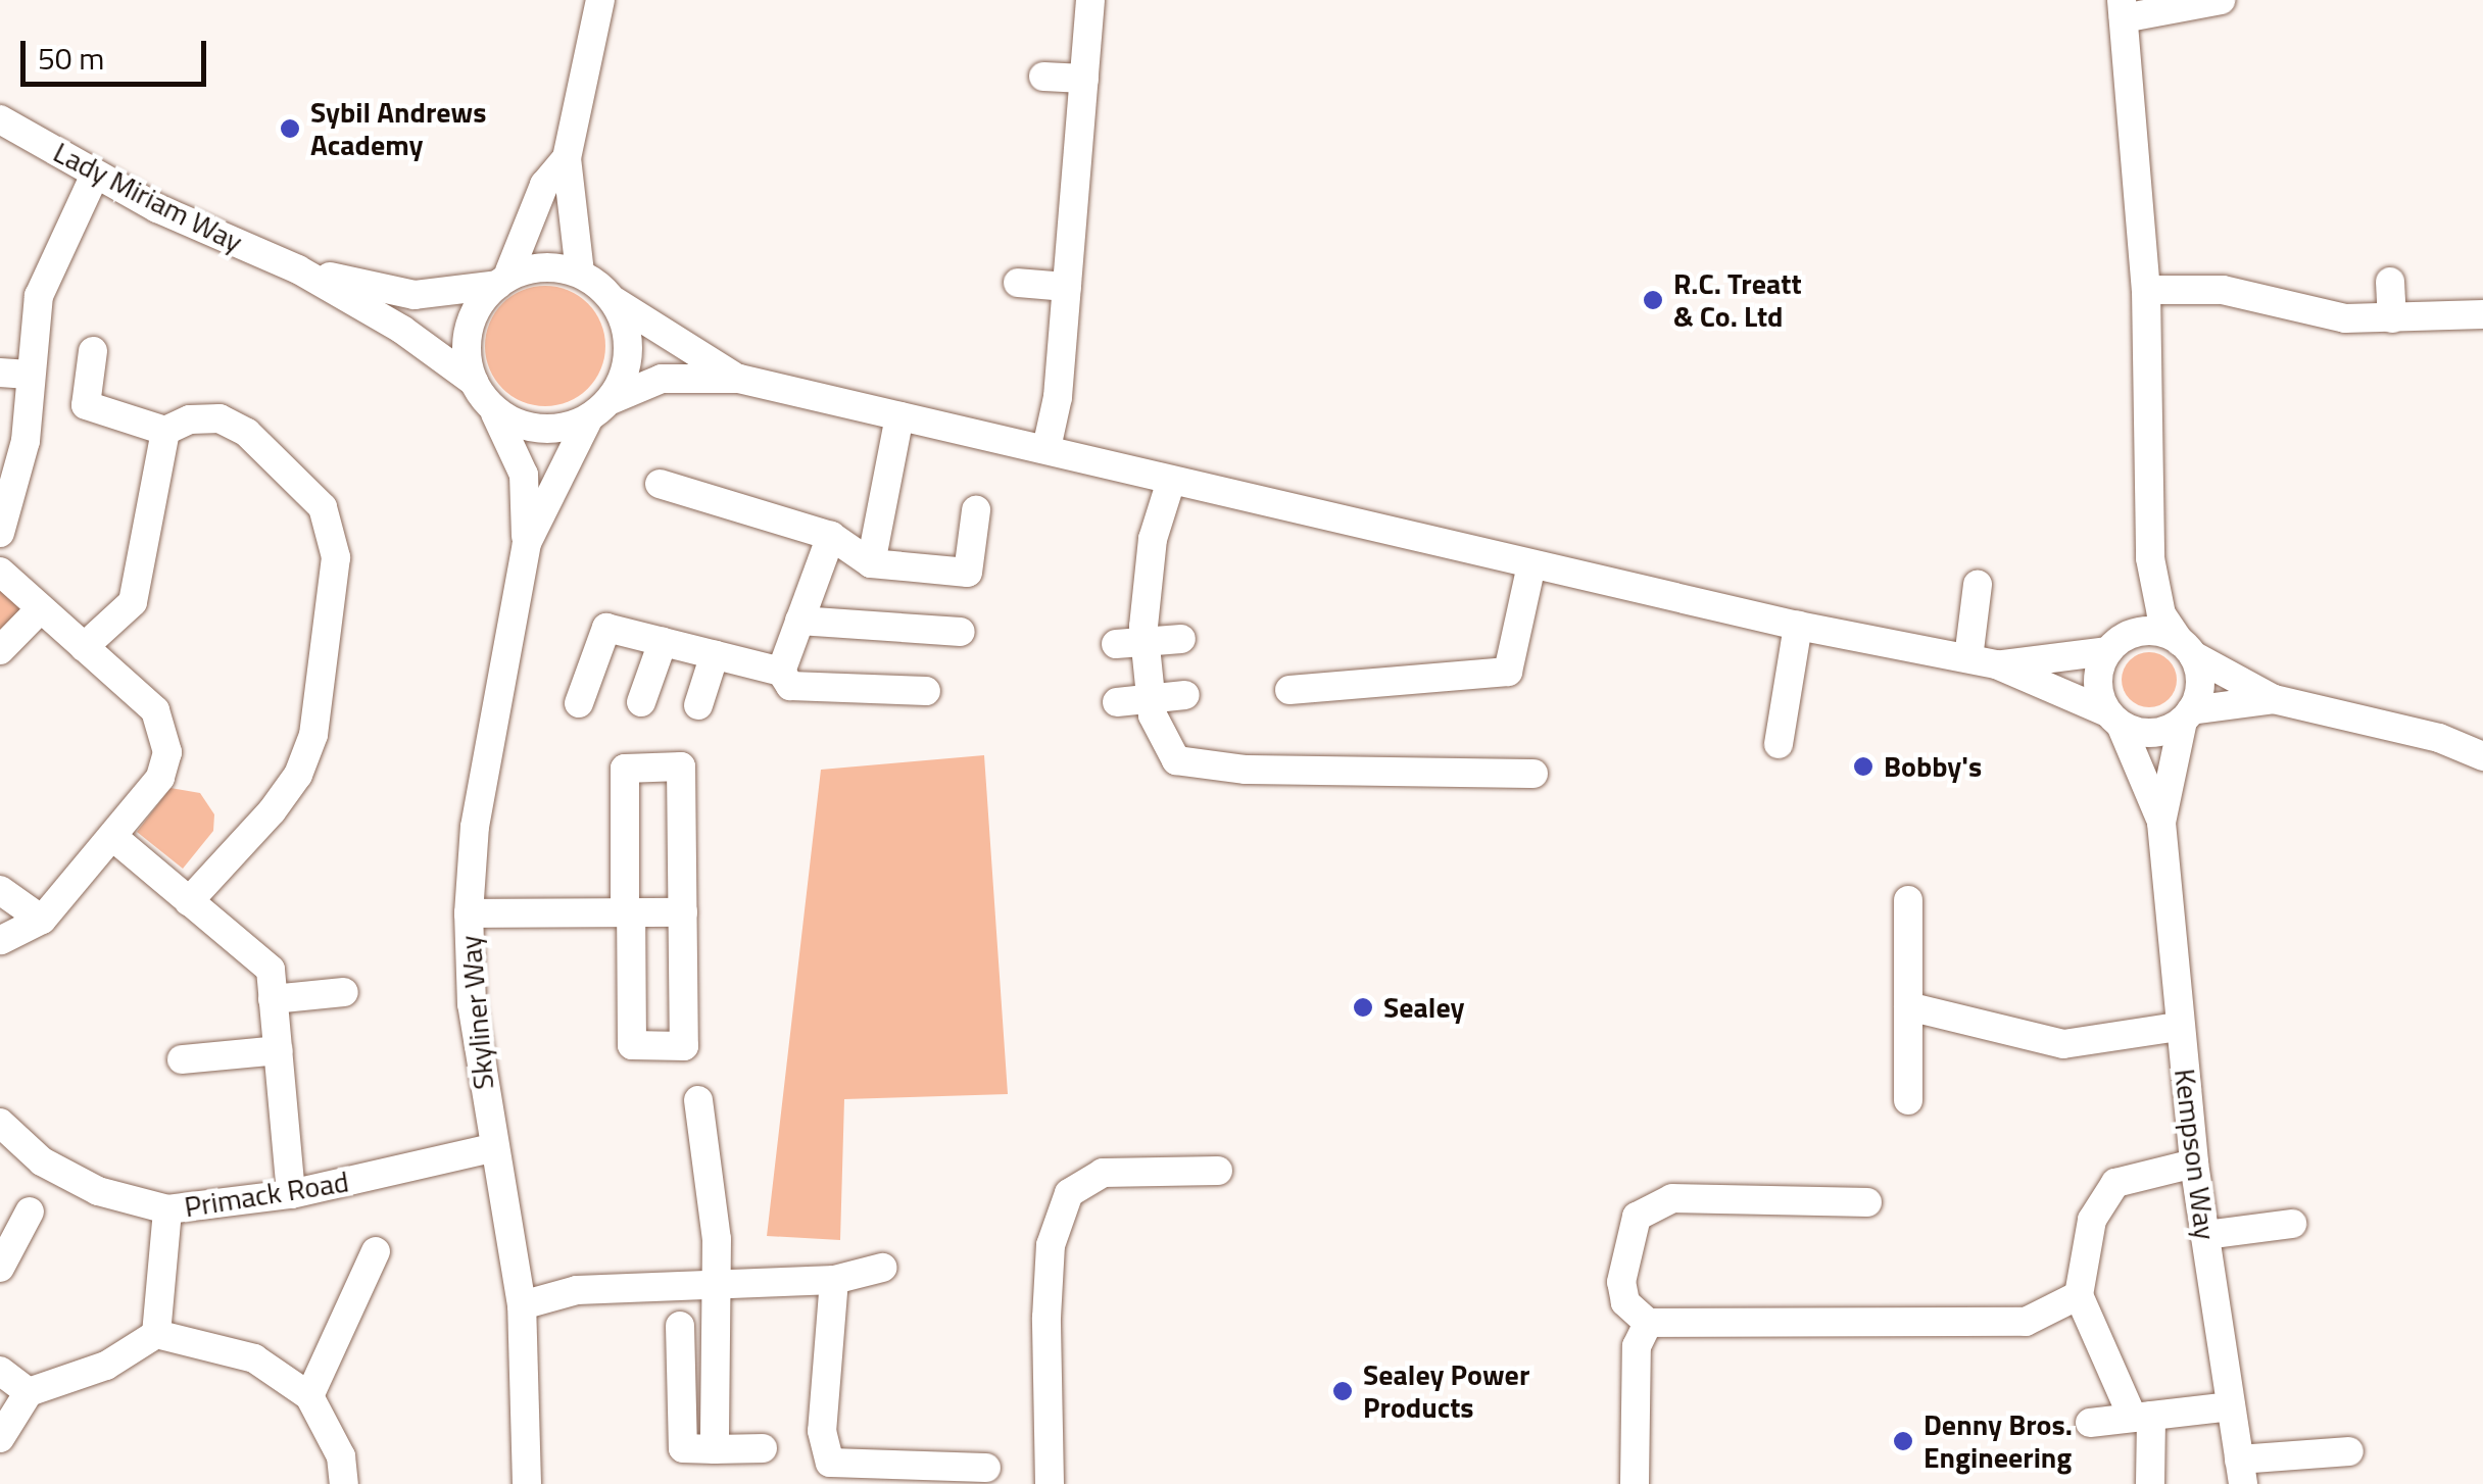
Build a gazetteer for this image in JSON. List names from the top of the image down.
{
  "streets": {
    "street": [
      "Lady Miriam Way",
      "Skyliner Way",
      "Kempson Way",
      "Primack Road"
    ]
  },
  "crossings": [
    ["Lady Miriam Way", "Skyliner Way"],
    ["Skyliner Way", "Primack Road"]
  ],
  "places": [
    "Sybil Andrews Academy",
    "R.C. Treatt & Co. Ltd",
    "Bobby's",
    "Sealey",
    "Sealey Power Products",
    "Denny Bros. Engineering"
  ],
  "scale_bar": "50 m"
}
